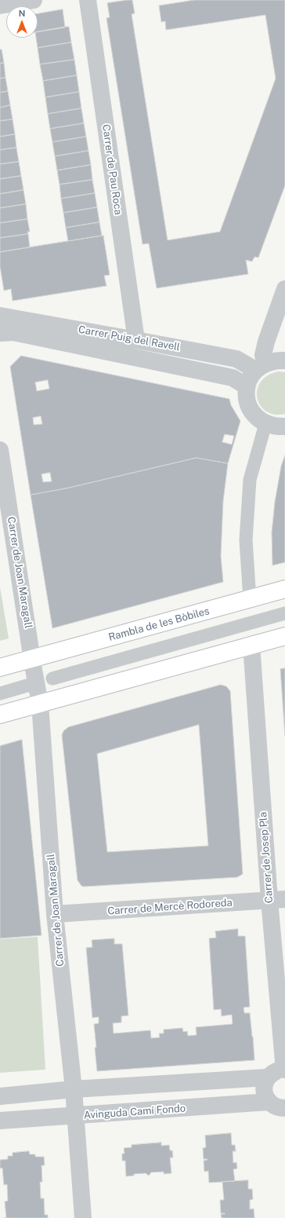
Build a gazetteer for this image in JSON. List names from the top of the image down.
{
  "streets": {
    "main road": ["Rambla de les Bòbiles"],
    "street": [
      "Carrer de Pau Roca",
      "Carrer Puig del Ravell",
      "Carrer de Joan Maragall",
      "Carrer de Josep Pla",
      "Carrer de Mercè Rodoreda",
      "Avinguda Camí Fondo"
    ]
  },
  "crossings": [
    ["Carrer de Pau Roca", "Carrer Puig del Ravell"],
    ["Carrer de Joan Maragall", "Rambla de les Bòbiles"],
    ["Carrer de Joan Maragall", "Carrer de Mercè Rodoreda"],
    ["Carrer de Joan Maragall", "Avinguda Camí Fondo"],
    ["Carrer de Josep Pla", "Carrer de Mercè Rodoreda"]
  ],
  "north": "top"
}
